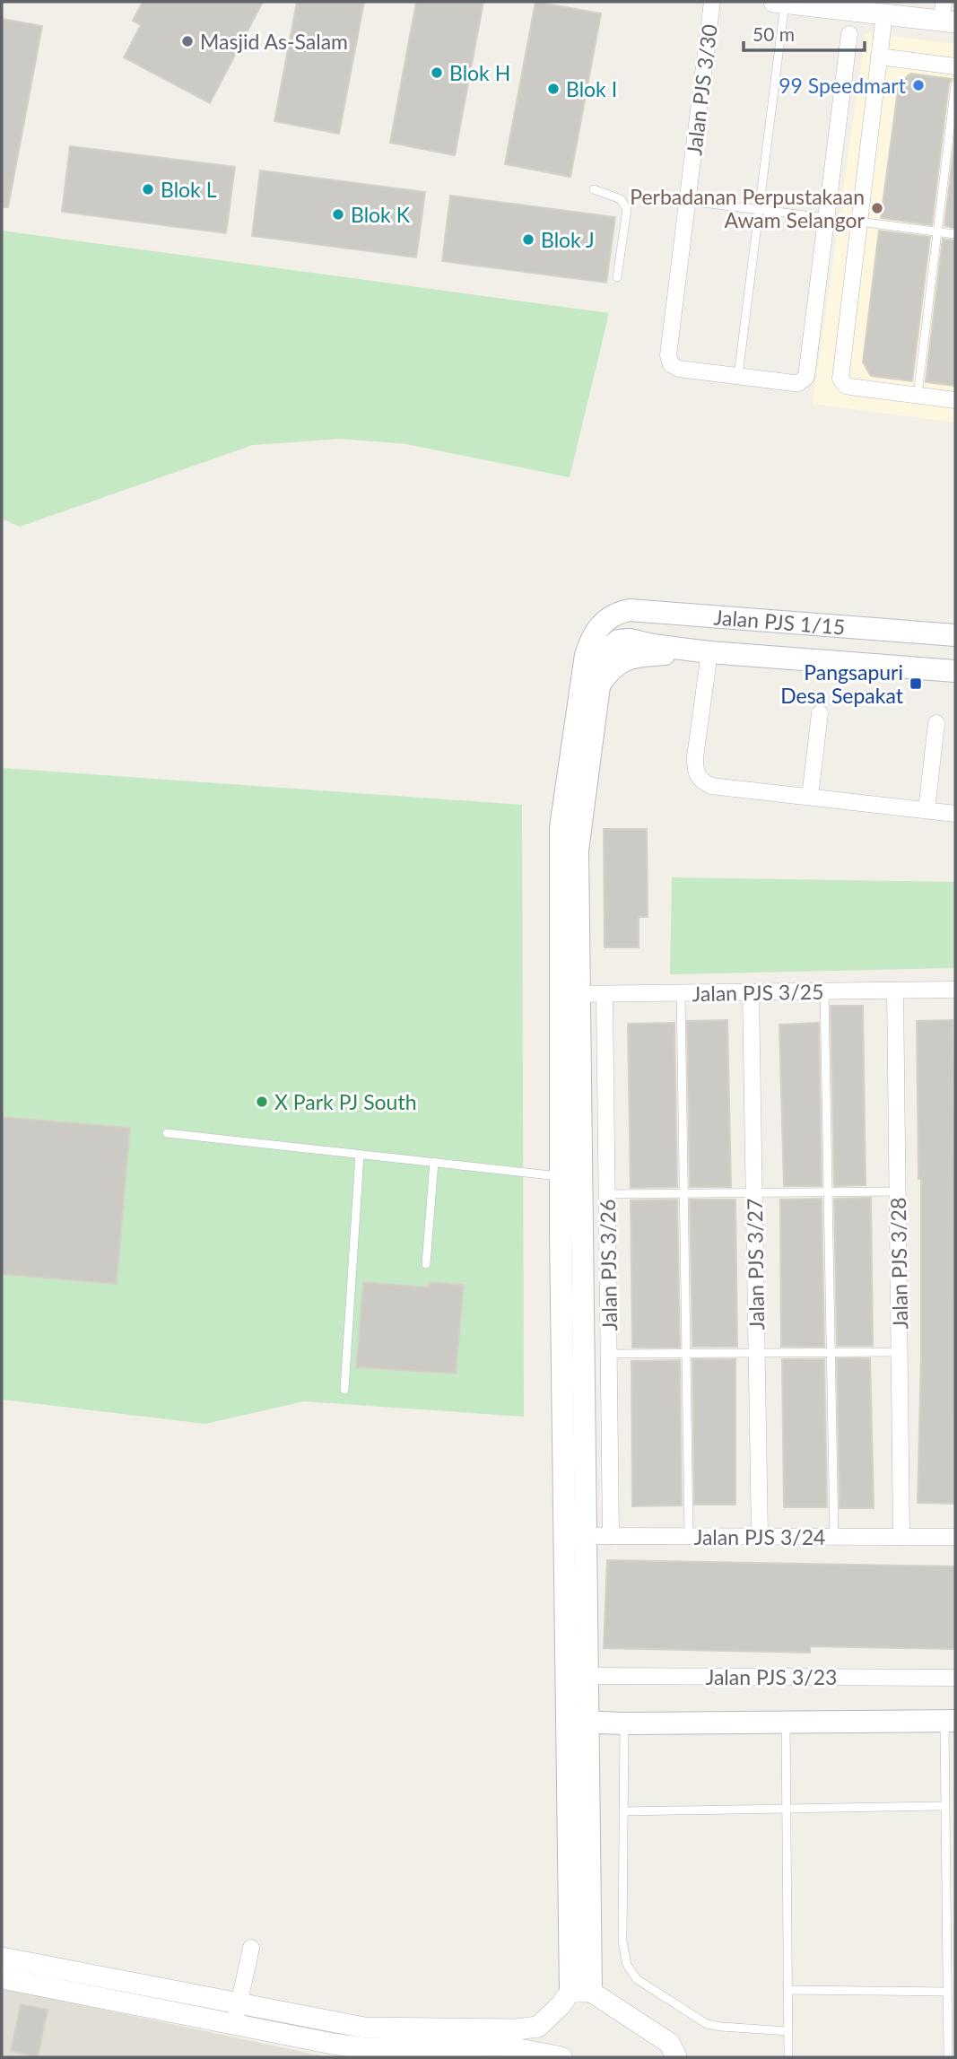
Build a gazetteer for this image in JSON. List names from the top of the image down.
{
  "streets": {
    "main road": ["Jalan PJS 1/15"],
    "street": [
      "Jalan PJS 3/30",
      "Jalan PJS 3/25",
      "Jalan PJS 3/28",
      "Jalan PJS 3/27",
      "Jalan PJS 3/26",
      "Jalan PJS 3/24",
      "Jalan PJS 3/23"
    ]
  },
  "crossings": [
    ["Jalan PJS 3/25", "Jalan PJS 3/28"],
    ["Jalan PJS 3/25", "Jalan PJS 3/27"],
    ["Jalan PJS 3/25", "Jalan PJS 3/26"],
    ["Jalan PJS 3/28", "Jalan PJS 3/24"],
    ["Jalan PJS 3/27", "Jalan PJS 3/24"],
    ["Jalan PJS 3/26", "Jalan PJS 3/24"]
  ],
  "places": {
    "other": [
      "Masjid As-Salam",
      "Blok H",
      "99 Speedmart",
      "Blok I",
      "Blok L",
      "Perbadanan Perpustakaan Awam Selangor",
      "Blok K",
      "Blok J",
      "X Park PJ South"
    ],
    "transit": ["Pangsapuri Desa Sepakat"]
  },
  "scale_bar": "50 m"
}
